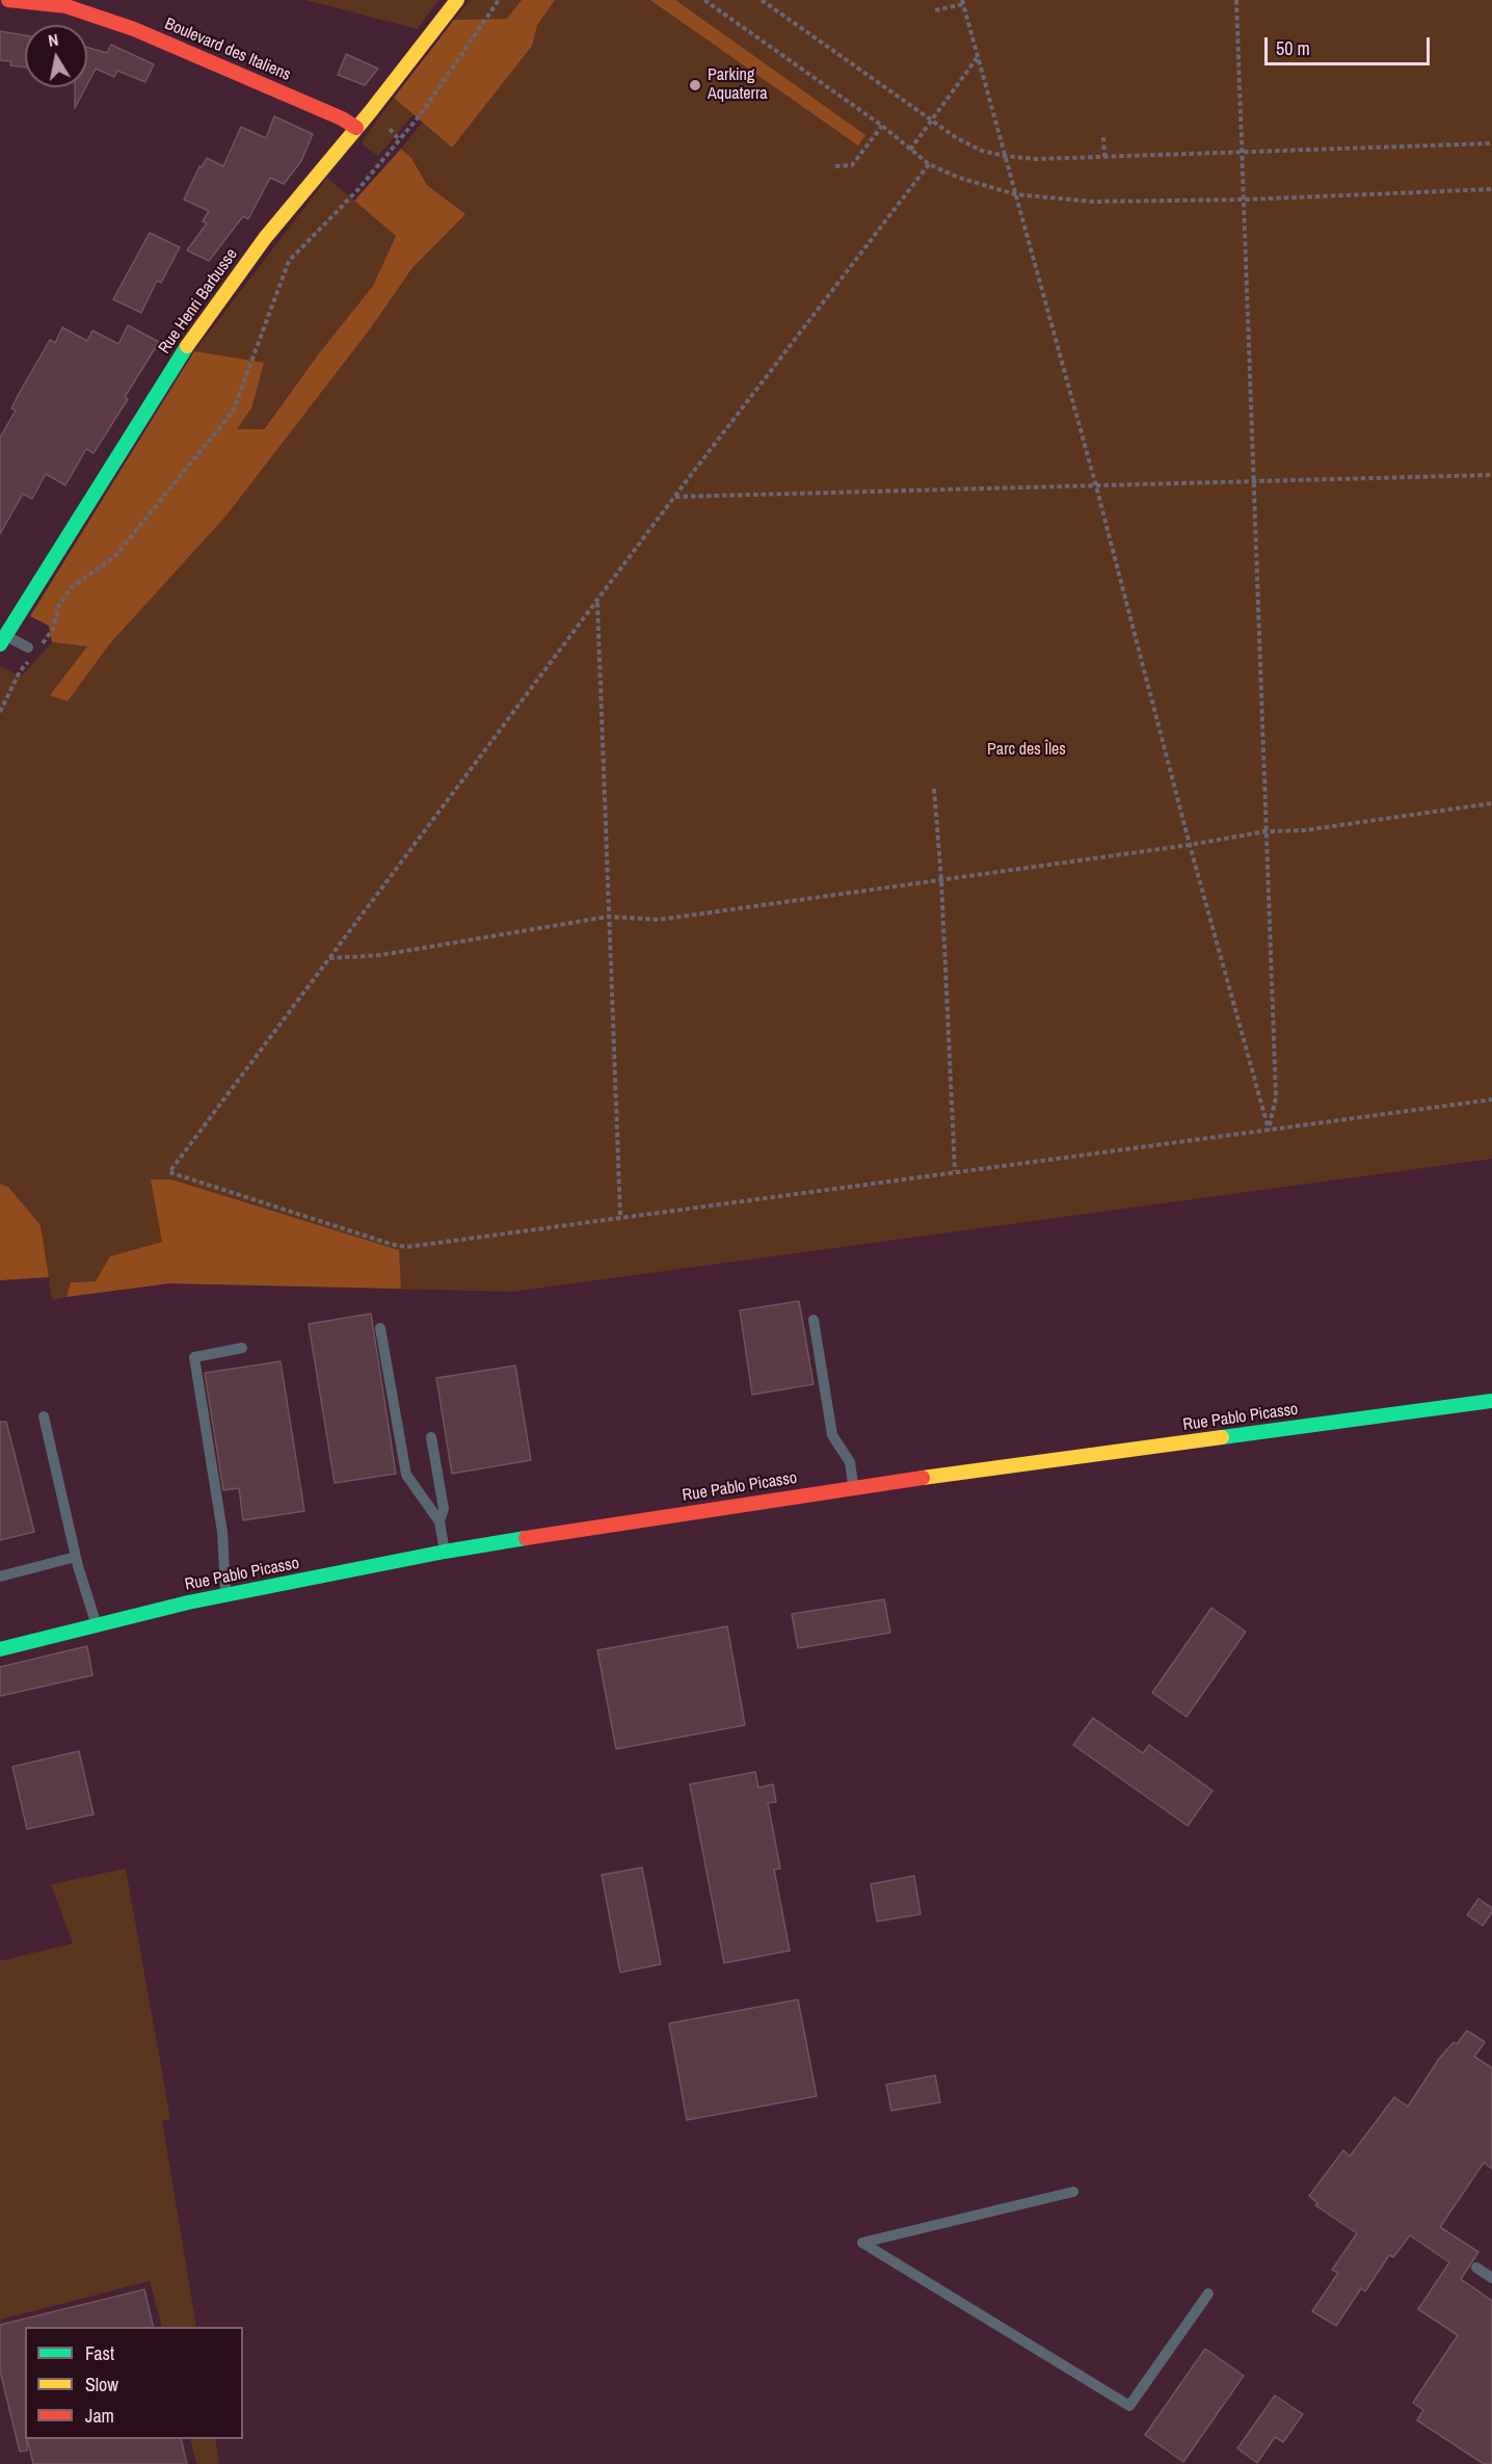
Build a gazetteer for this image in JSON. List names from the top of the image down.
{
  "streets": {
    "street": ["Boulevard des Italiens", "Rue Henri Barbusse", "Rue Pablo Picasso"]
  },
  "crossings": [
    ["Boulevard des Italiens", "Rue Henri Barbusse"]
  ],
  "parks": ["Parc des Îles"],
  "places": ["Parking Aquaterra"],
  "legend": ["Fast", "Slow", "Jam"],
  "scale_bar": "50 m",
  "north": "top"
}
